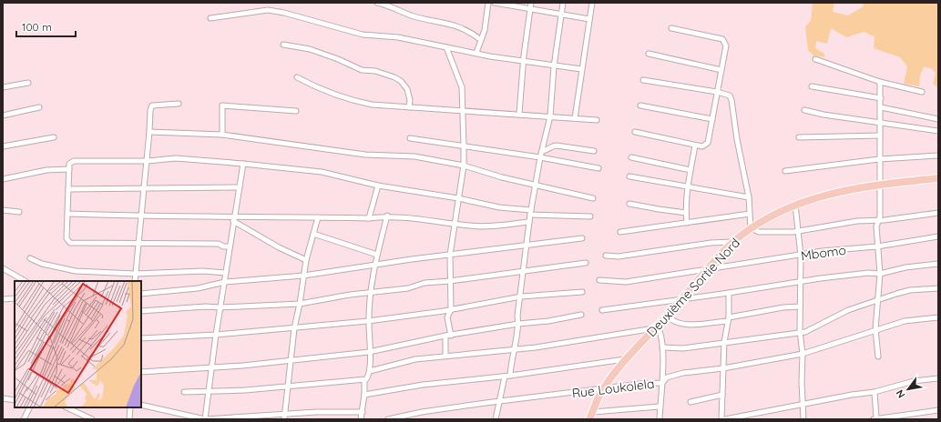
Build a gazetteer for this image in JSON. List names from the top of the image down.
{
  "streets": {
    "main road": ["Deuxième Sortie Nord"],
    "street": ["Mbomo", "Rue Loukolela"]
  },
  "crossings": [
    ["Mbomo", "Deuxième Sortie Nord"],
    ["Deuxième Sortie Nord", "Rue Loukolela"]
  ],
  "scale_bar": "100 m",
  "north": "bottom left"
}
